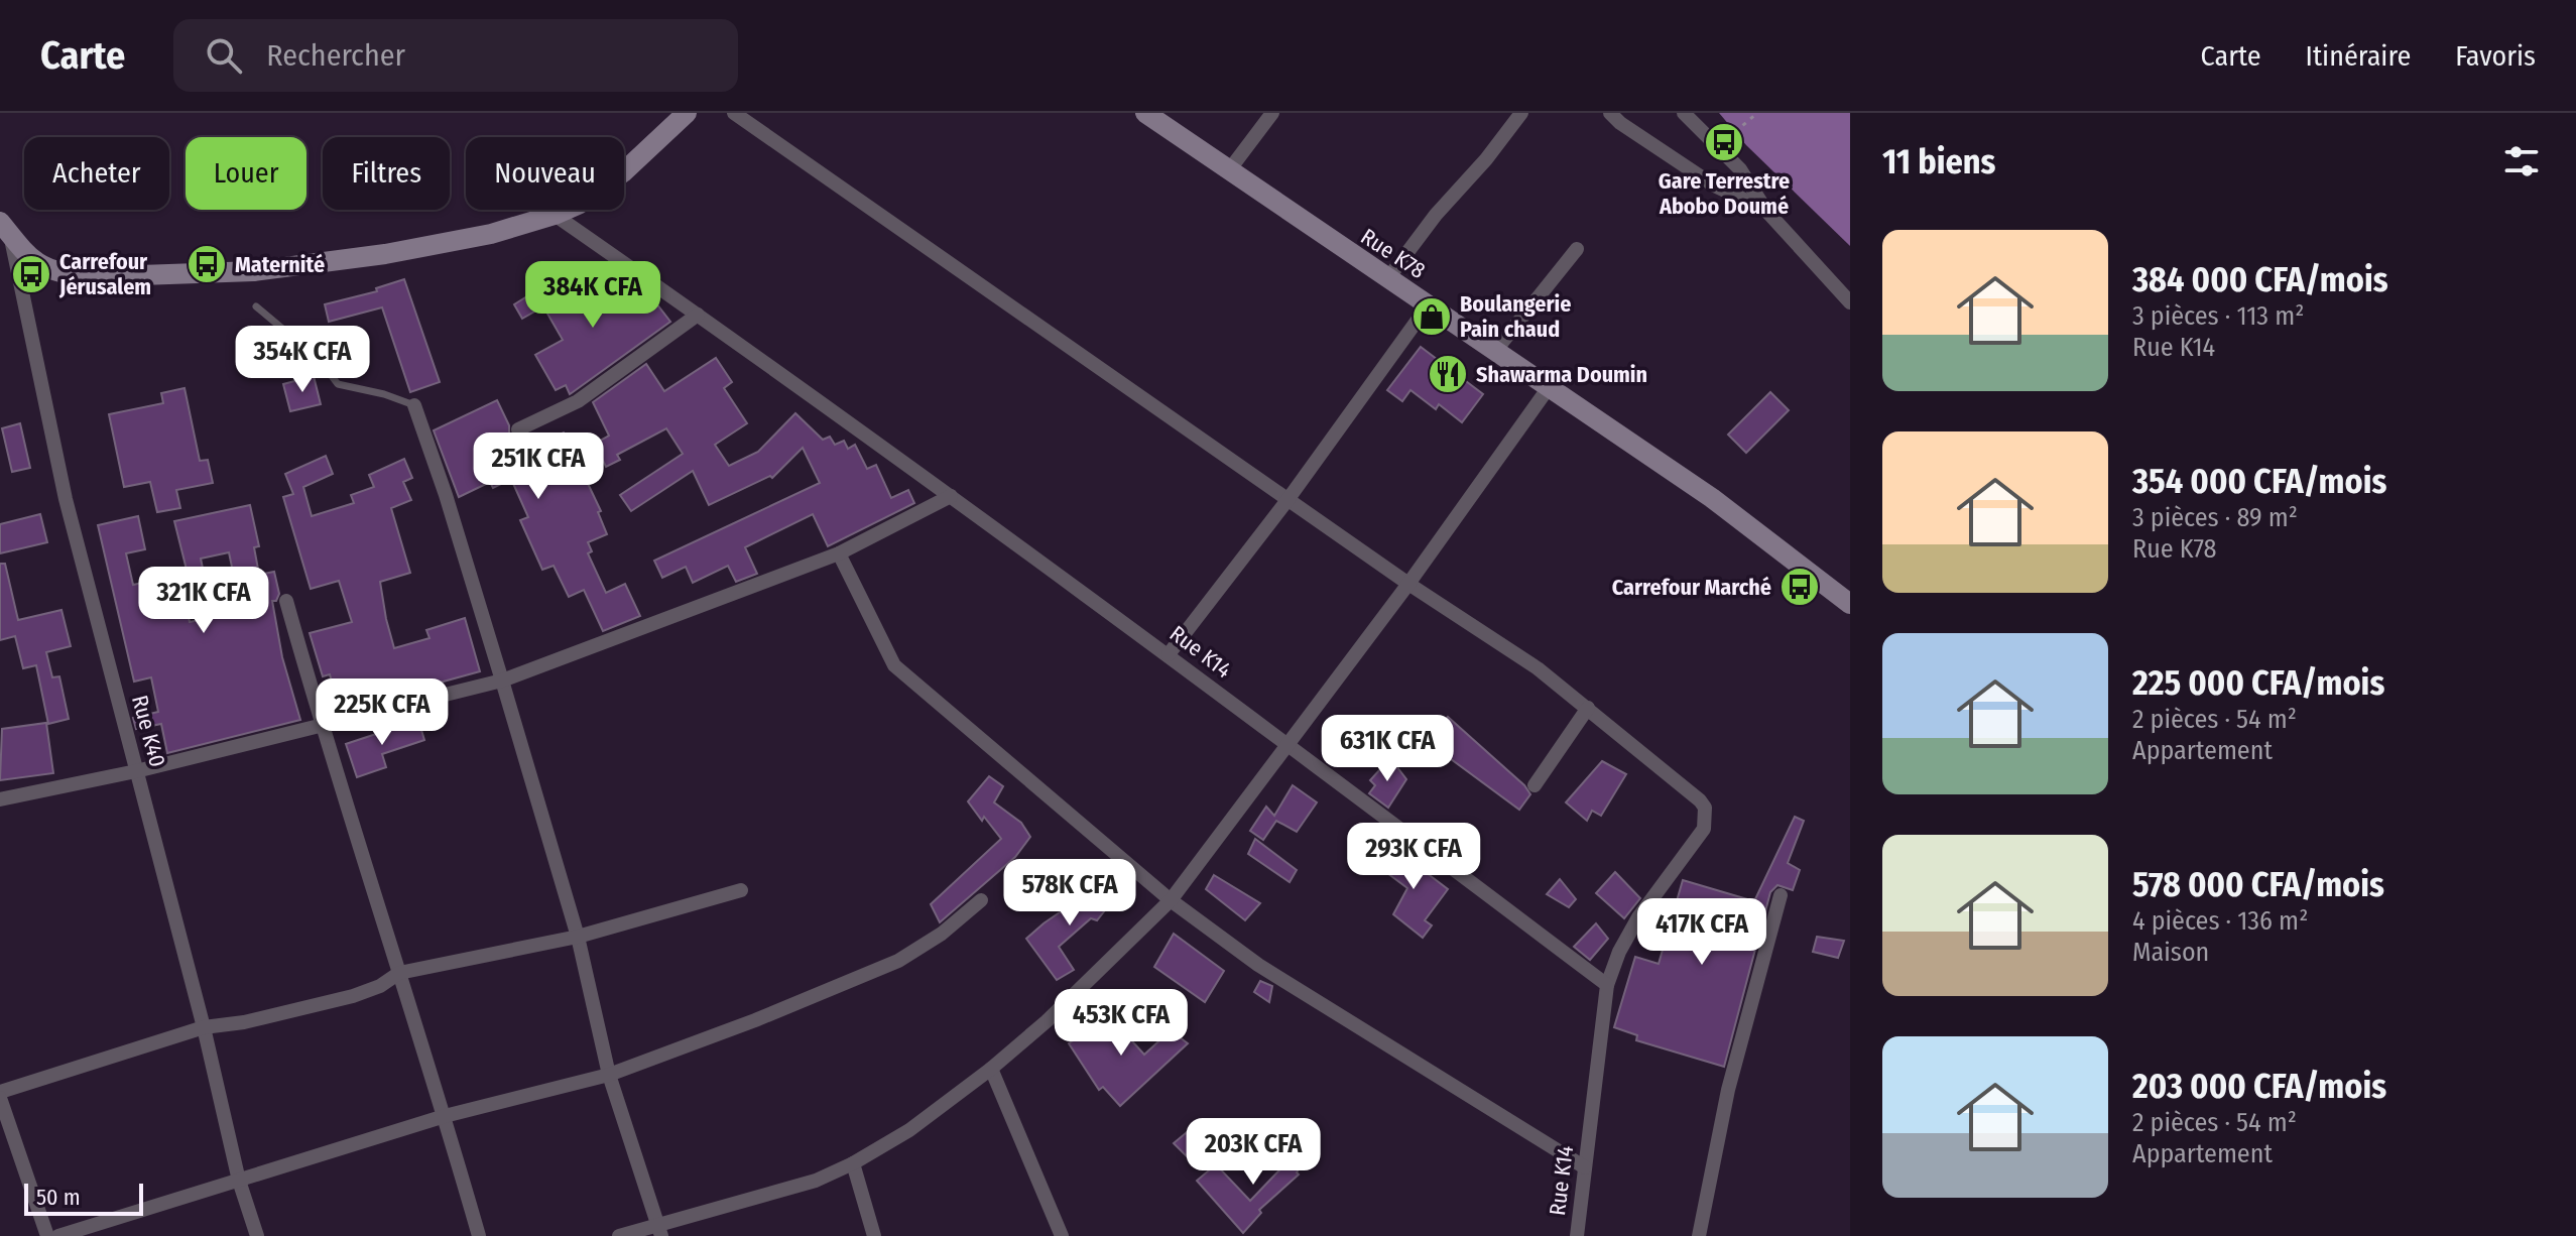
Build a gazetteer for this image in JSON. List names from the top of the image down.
{
  "streets": {
    "street": ["Rue K78", "Rue K14", "Rue K40"]
  },
  "places": {
    "bus stop": [
      "Gare Terrestre Abobo Doumé",
      "Maternité",
      "Carrefour Jérusalem",
      "Carrefour Marché"
    ],
    "shop": ["Boulangerie Pain chaud"],
    "restaurant": ["Shawarma Doumin"]
  },
  "scale_bar": "50 m",
  "page": {
    "header": "Carte",
    "search": "Rechercher",
    "nav": ["Carte", "Itinéraire", "Favoris"],
    "heading": "11 biens",
    "chip": [
      "Acheter",
      "Louer",
      "Filtres",
      "Nouveau"
    ],
    "list": [
      {
        "name": "384 000 CFA/mois",
        "note": "3 pièces · 113 m² · Rue K14"
      },
      {
        "name": "354 000 CFA/mois",
        "note": "3 pièces · 89 m² · Rue K78"
      },
      {
        "name": "225 000 CFA/mois",
        "note": "2 pièces · 54 m² · Appartement"
      },
      {
        "name": "578 000 CFA/mois",
        "note": "4 pièces · 136 m² · Maison"
      },
      {
        "name": "203 000 CFA/mois",
        "note": "2 pièces · 54 m² · Appartement"
      }
    ],
    "price": [
      "384K CFA",
      "354K CFA",
      "251K CFA",
      "321K CFA",
      "225K CFA",
      "631K CFA",
      "293K CFA",
      "578K CFA",
      "417K CFA",
      "453K CFA",
      "203K CFA"
    ],
    "scale": "50 m"
  }
}
